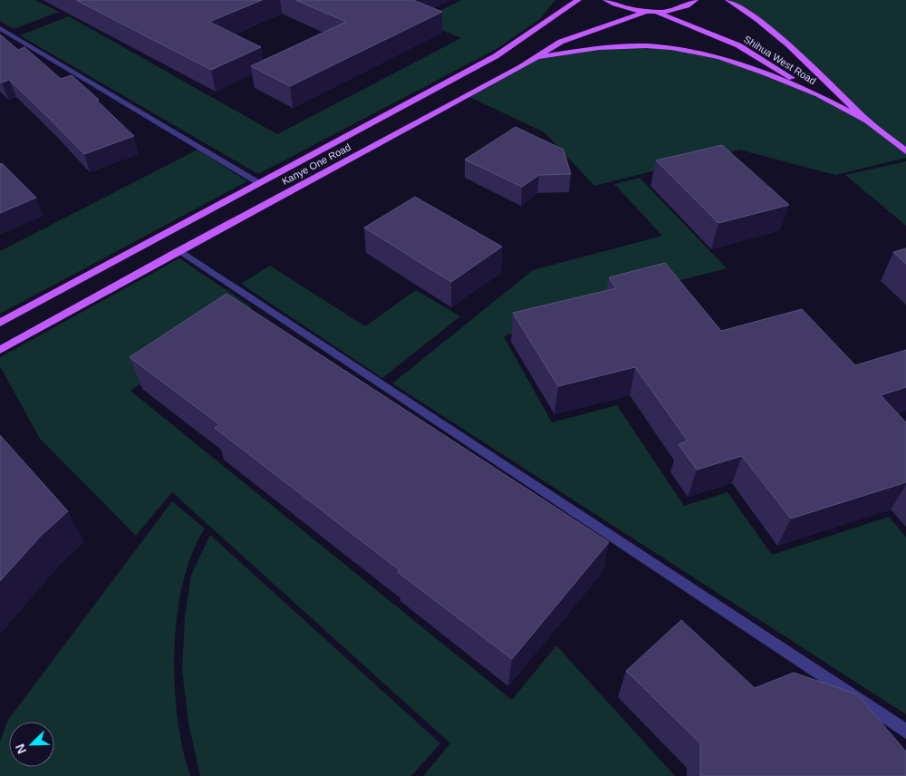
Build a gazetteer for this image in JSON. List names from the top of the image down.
{
  "streets": {
    "main road": ["Shihua West Road", "Kanye One Road"]
  },
  "crossings": [
    ["Shihua West Road", "Kanye One Road"]
  ],
  "north": "bottom left"
}
